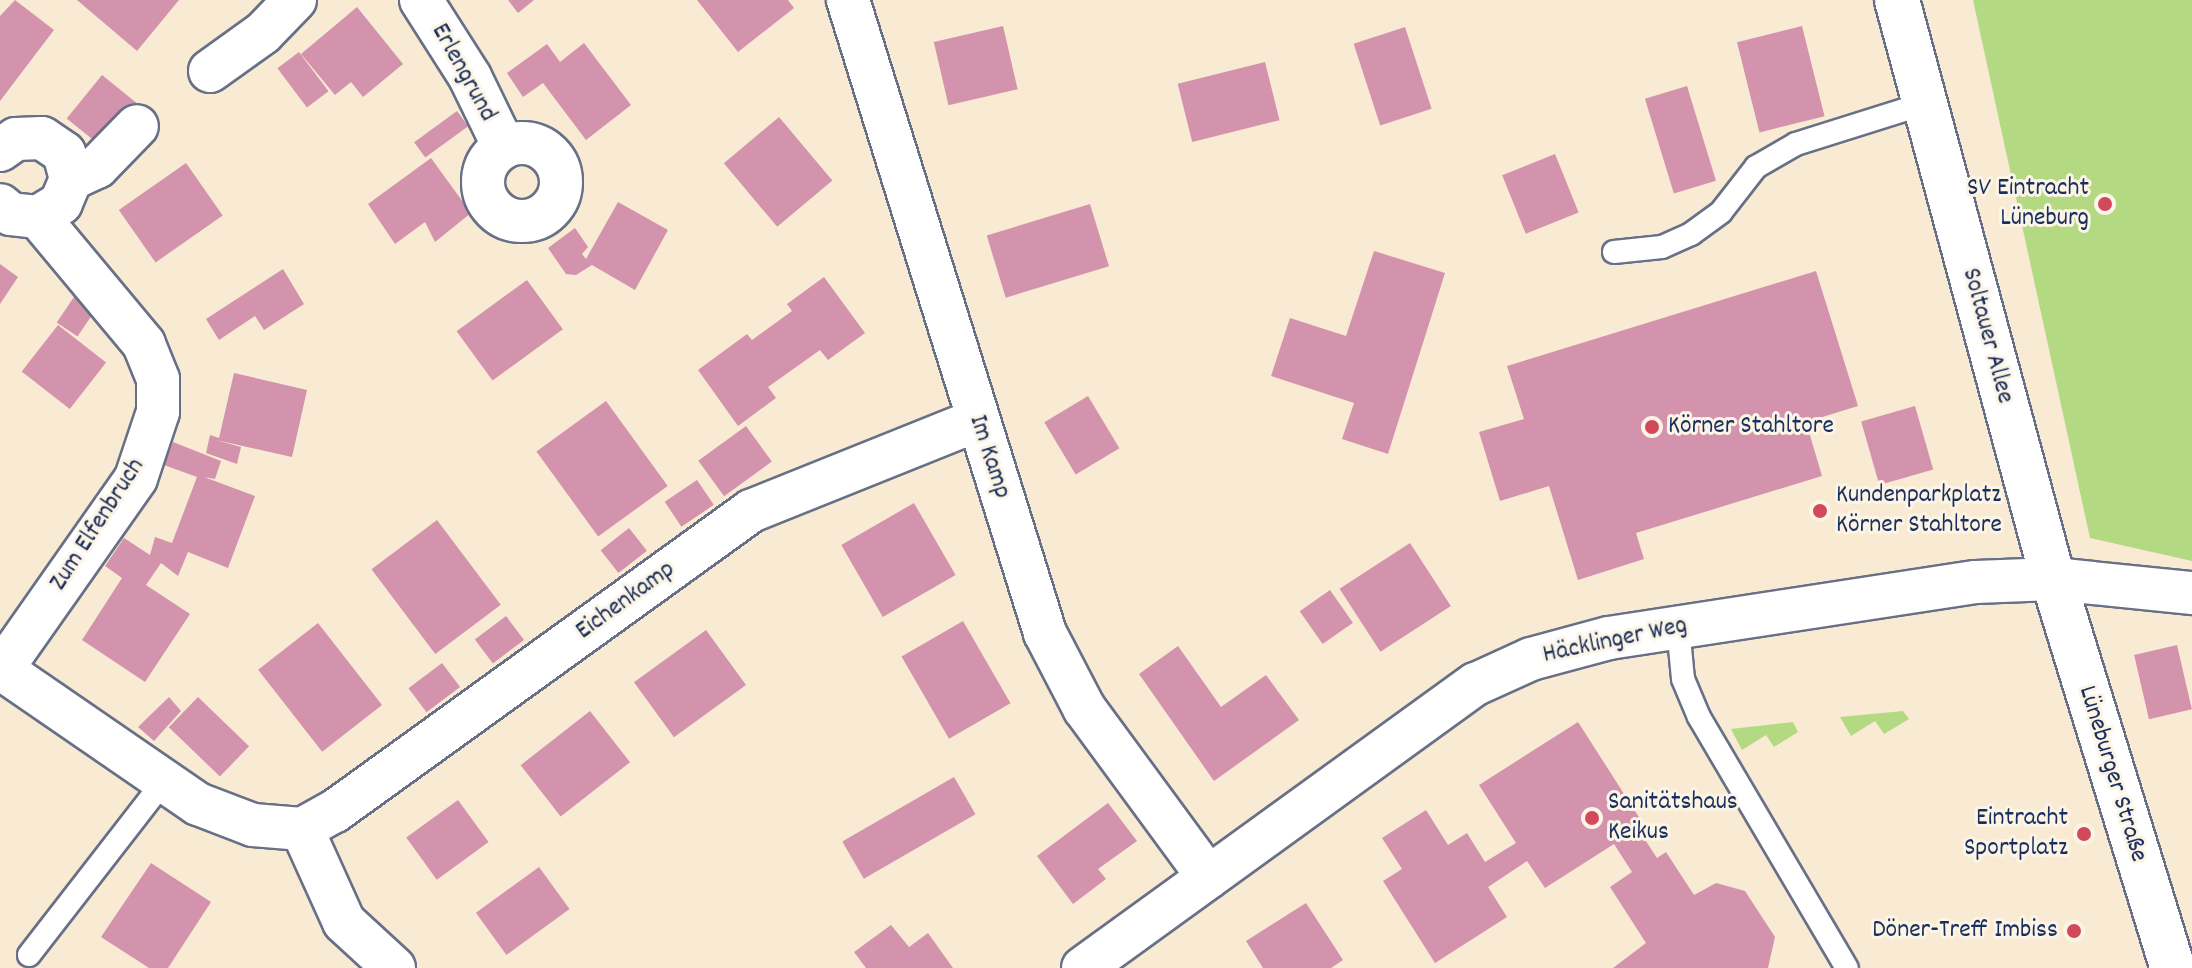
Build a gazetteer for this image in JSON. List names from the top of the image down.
{
  "streets": {
    "street": [
      "Erlengrund",
      "Soltauer Allee",
      "Im Kamp",
      "Zum Elfenbruch",
      "Eichenkamp",
      "Häcklinger Weg",
      "Lüneburger Straße"
    ]
  },
  "crossings": [
    ["Soltauer Allee", "Häcklinger Weg"],
    ["Soltauer Allee", "Lüneburger Straße"],
    ["Im Kamp", "Eichenkamp"],
    ["Im Kamp", "Häcklinger Weg"],
    ["Zum Elfenbruch", "Eichenkamp"],
    ["Häcklinger Weg", "Lüneburger Straße"]
  ],
  "places": [
    "SV Eintracht Lüneburg",
    "Körner Stahltore",
    "Kundenparkplatz Körner Stahltore",
    "Sanitätshaus Keikus",
    "Eintracht Sportplatz",
    "Döner-Treff Imbiss"
  ]
}
